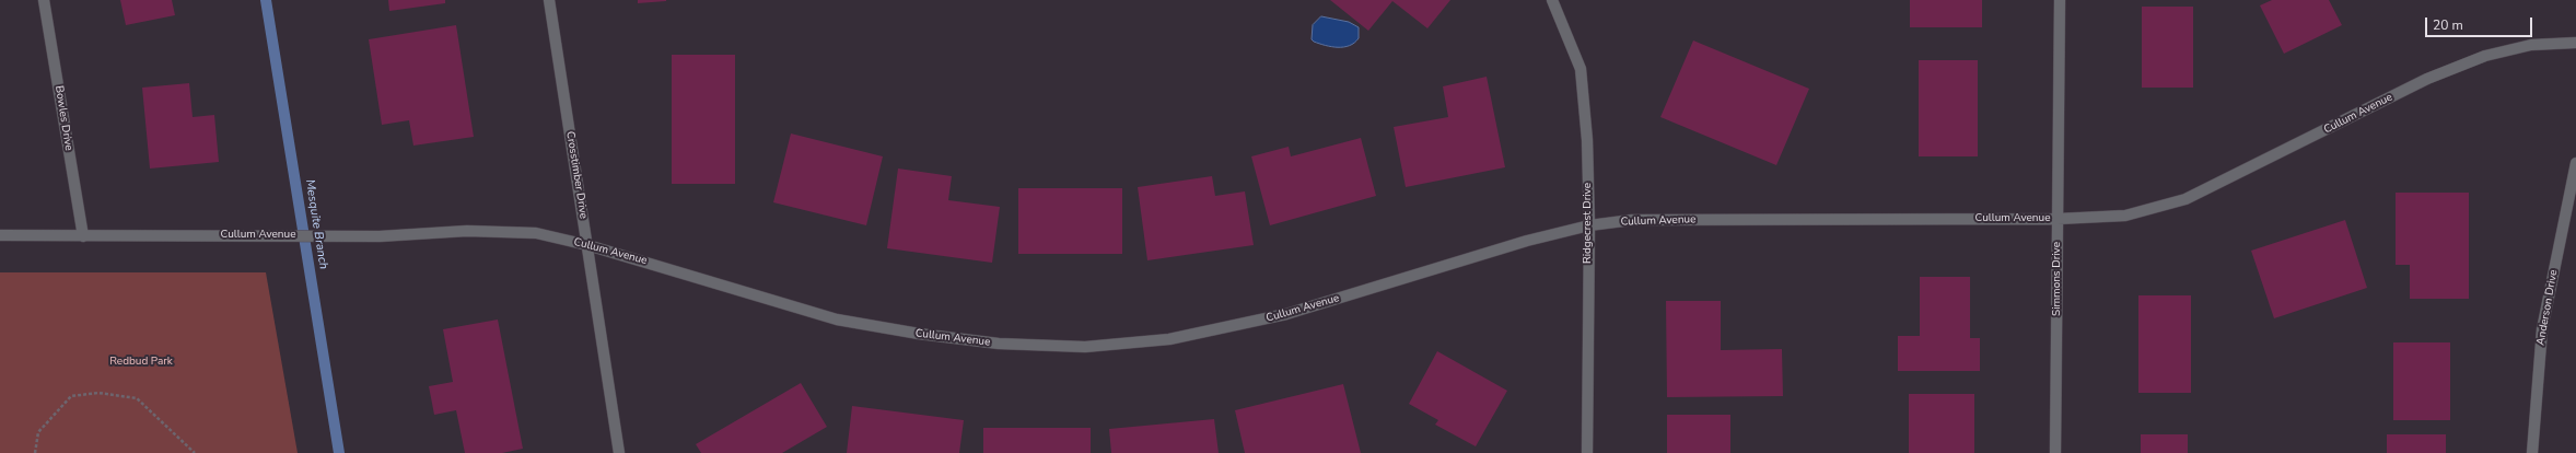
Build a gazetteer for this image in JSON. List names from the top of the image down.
{
  "streets": {
    "street": [
      "Cullum Avenue",
      "Bowles Drive",
      "Crosstimber Drive",
      "Ridgecrest Drive",
      "Simmons Drive",
      "Anderson Drive"
    ]
  },
  "crossings": [
    ["Cullum Avenue", "Bowles Drive"],
    ["Cullum Avenue", "Crosstimber Drive"],
    ["Cullum Avenue", "Ridgecrest Drive"],
    ["Cullum Avenue", "Simmons Drive"]
  ],
  "water": ["Mesquite Branch"],
  "parks": ["Redbud Park"],
  "scale_bar": "20 m"
}
